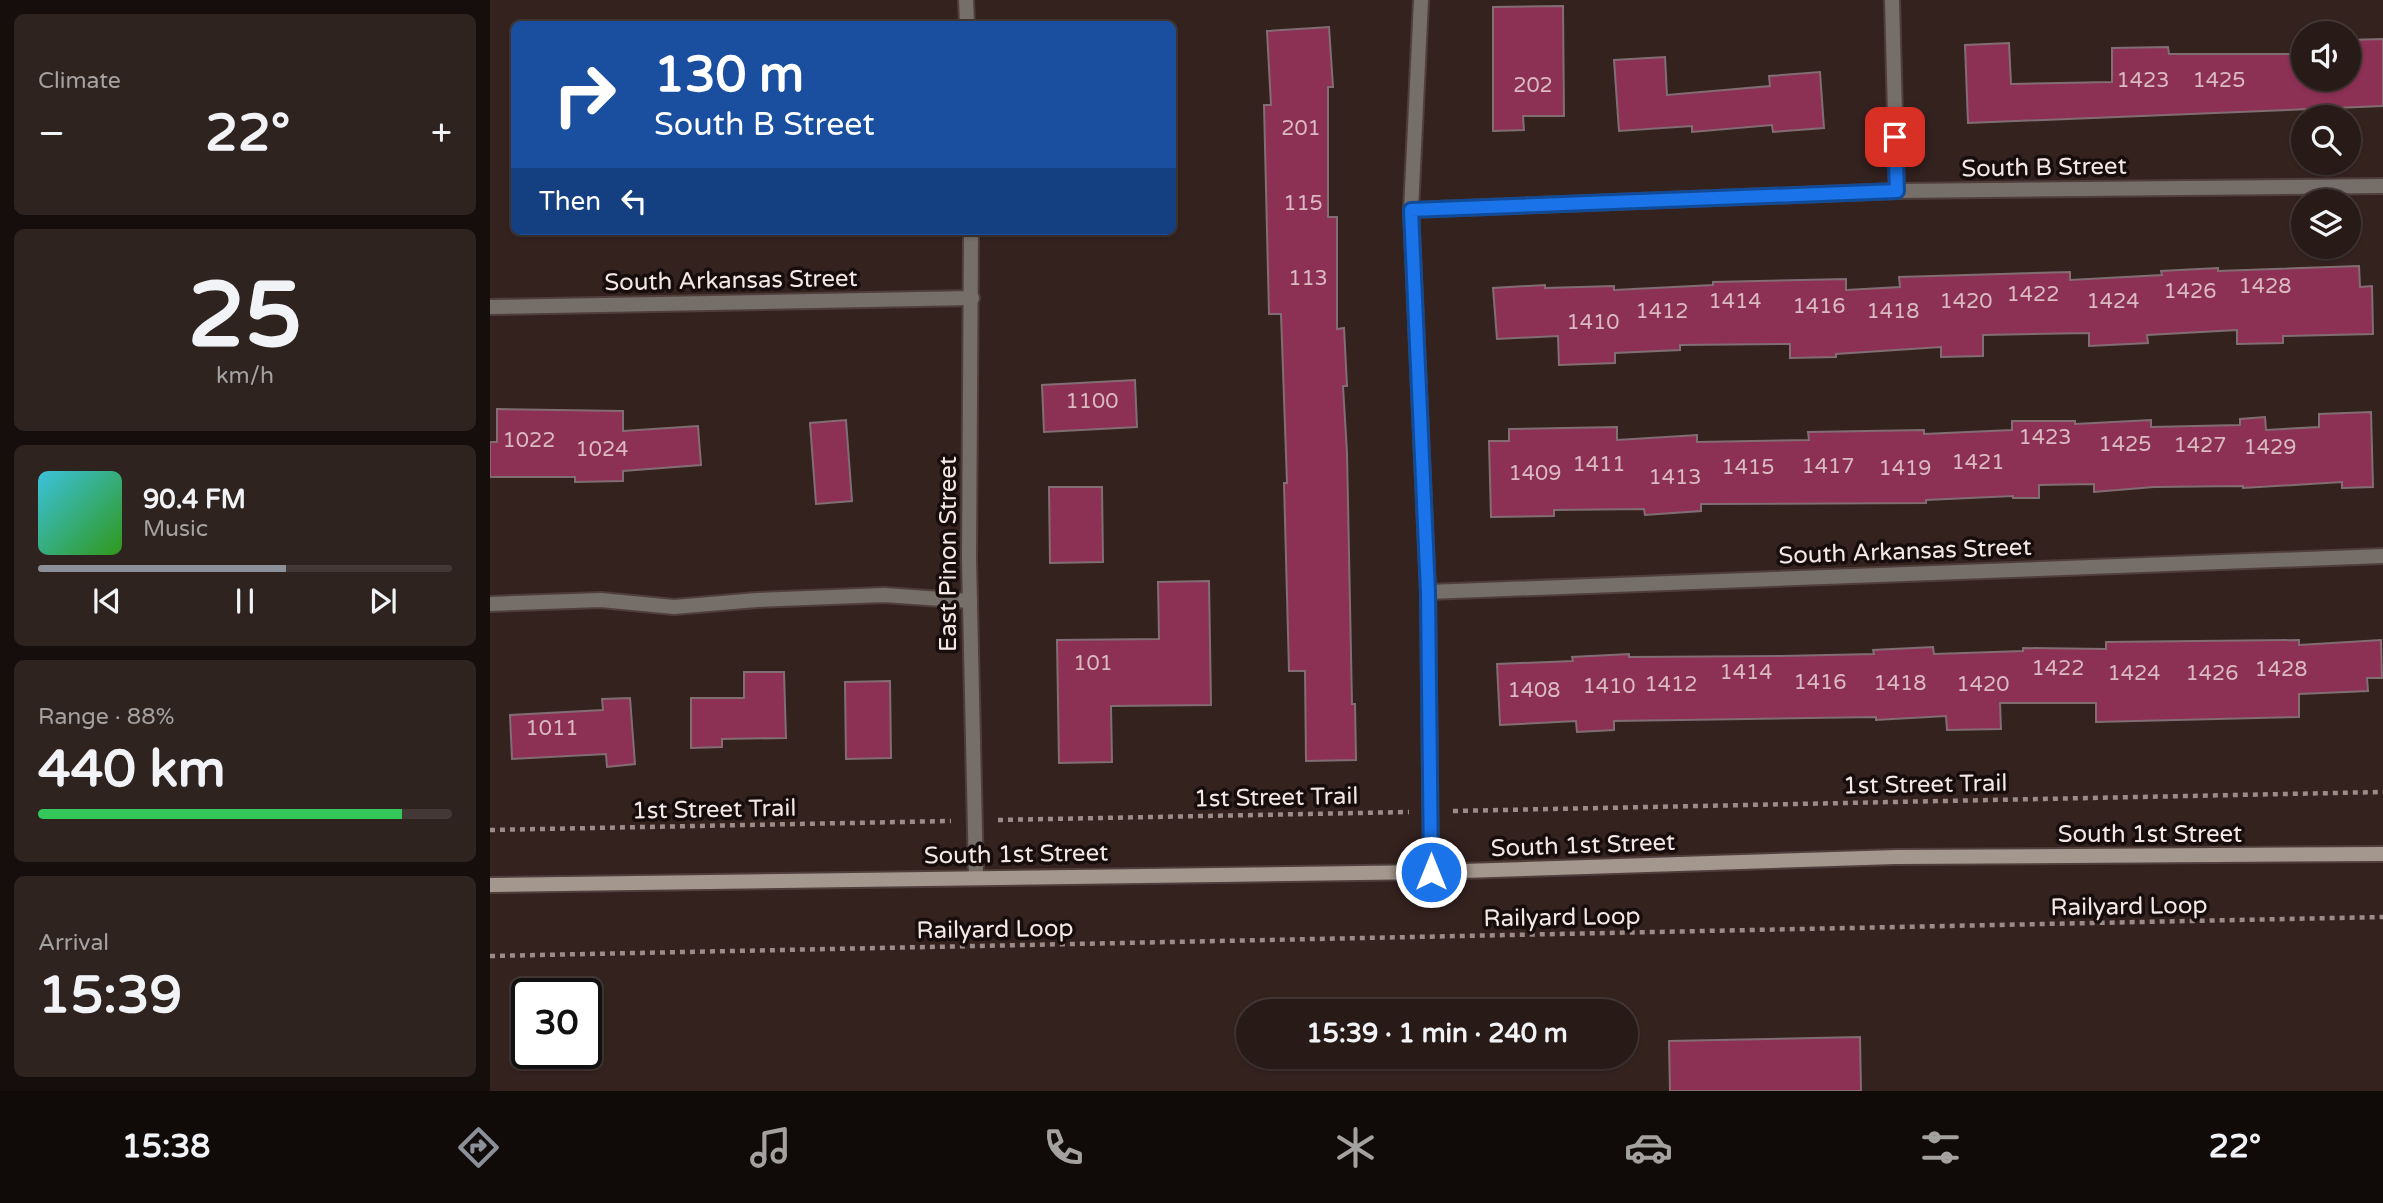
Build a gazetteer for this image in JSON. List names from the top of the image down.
{
  "streets": {
    "street": [
      "South B Street",
      "South Arkansas Street",
      "East Pinon Street",
      "South 1st Street"
    ],
    "path": ["1st Street Trail", "Railyard Loop"]
  },
  "crossings": [
    ["South Arkansas Street", "East Pinon Street"],
    ["East Pinon Street", "South 1st Street"]
  ],
  "house_numbers": [
    "1423",
    "1425",
    "202",
    "201",
    "115",
    "113",
    "1428",
    "1426",
    "1422",
    "1414",
    "1420",
    "1424",
    "1416",
    "1412",
    "1418",
    "1410",
    "1100",
    "1423",
    "1022",
    "1425",
    "1427",
    "1429",
    "1024",
    "1421",
    "1411",
    "1417",
    "1415",
    "1419",
    "1409",
    "1413",
    "101",
    "1422",
    "1428",
    "1414",
    "1424",
    "1426",
    "1416",
    "1418",
    "1412",
    "1420",
    "1410",
    "1408",
    "1011"
  ],
  "page": {
    "tile": [
      "Climate",
      ["25", "km/h"],
      ["Range · 88%", "440 km"],
      ["Arrival", "15:39"]
    ],
    "turn": ["130 m", "South B Street"],
    "heat": ["−", "22°", "+"],
    "then": "Then",
    "song": ["90.4 FM", "Music"],
    "limit": "30",
    "trip": "15:39 · 1 min · 240 m",
    "tabs": ["15:38", "22°"]
  }
}
